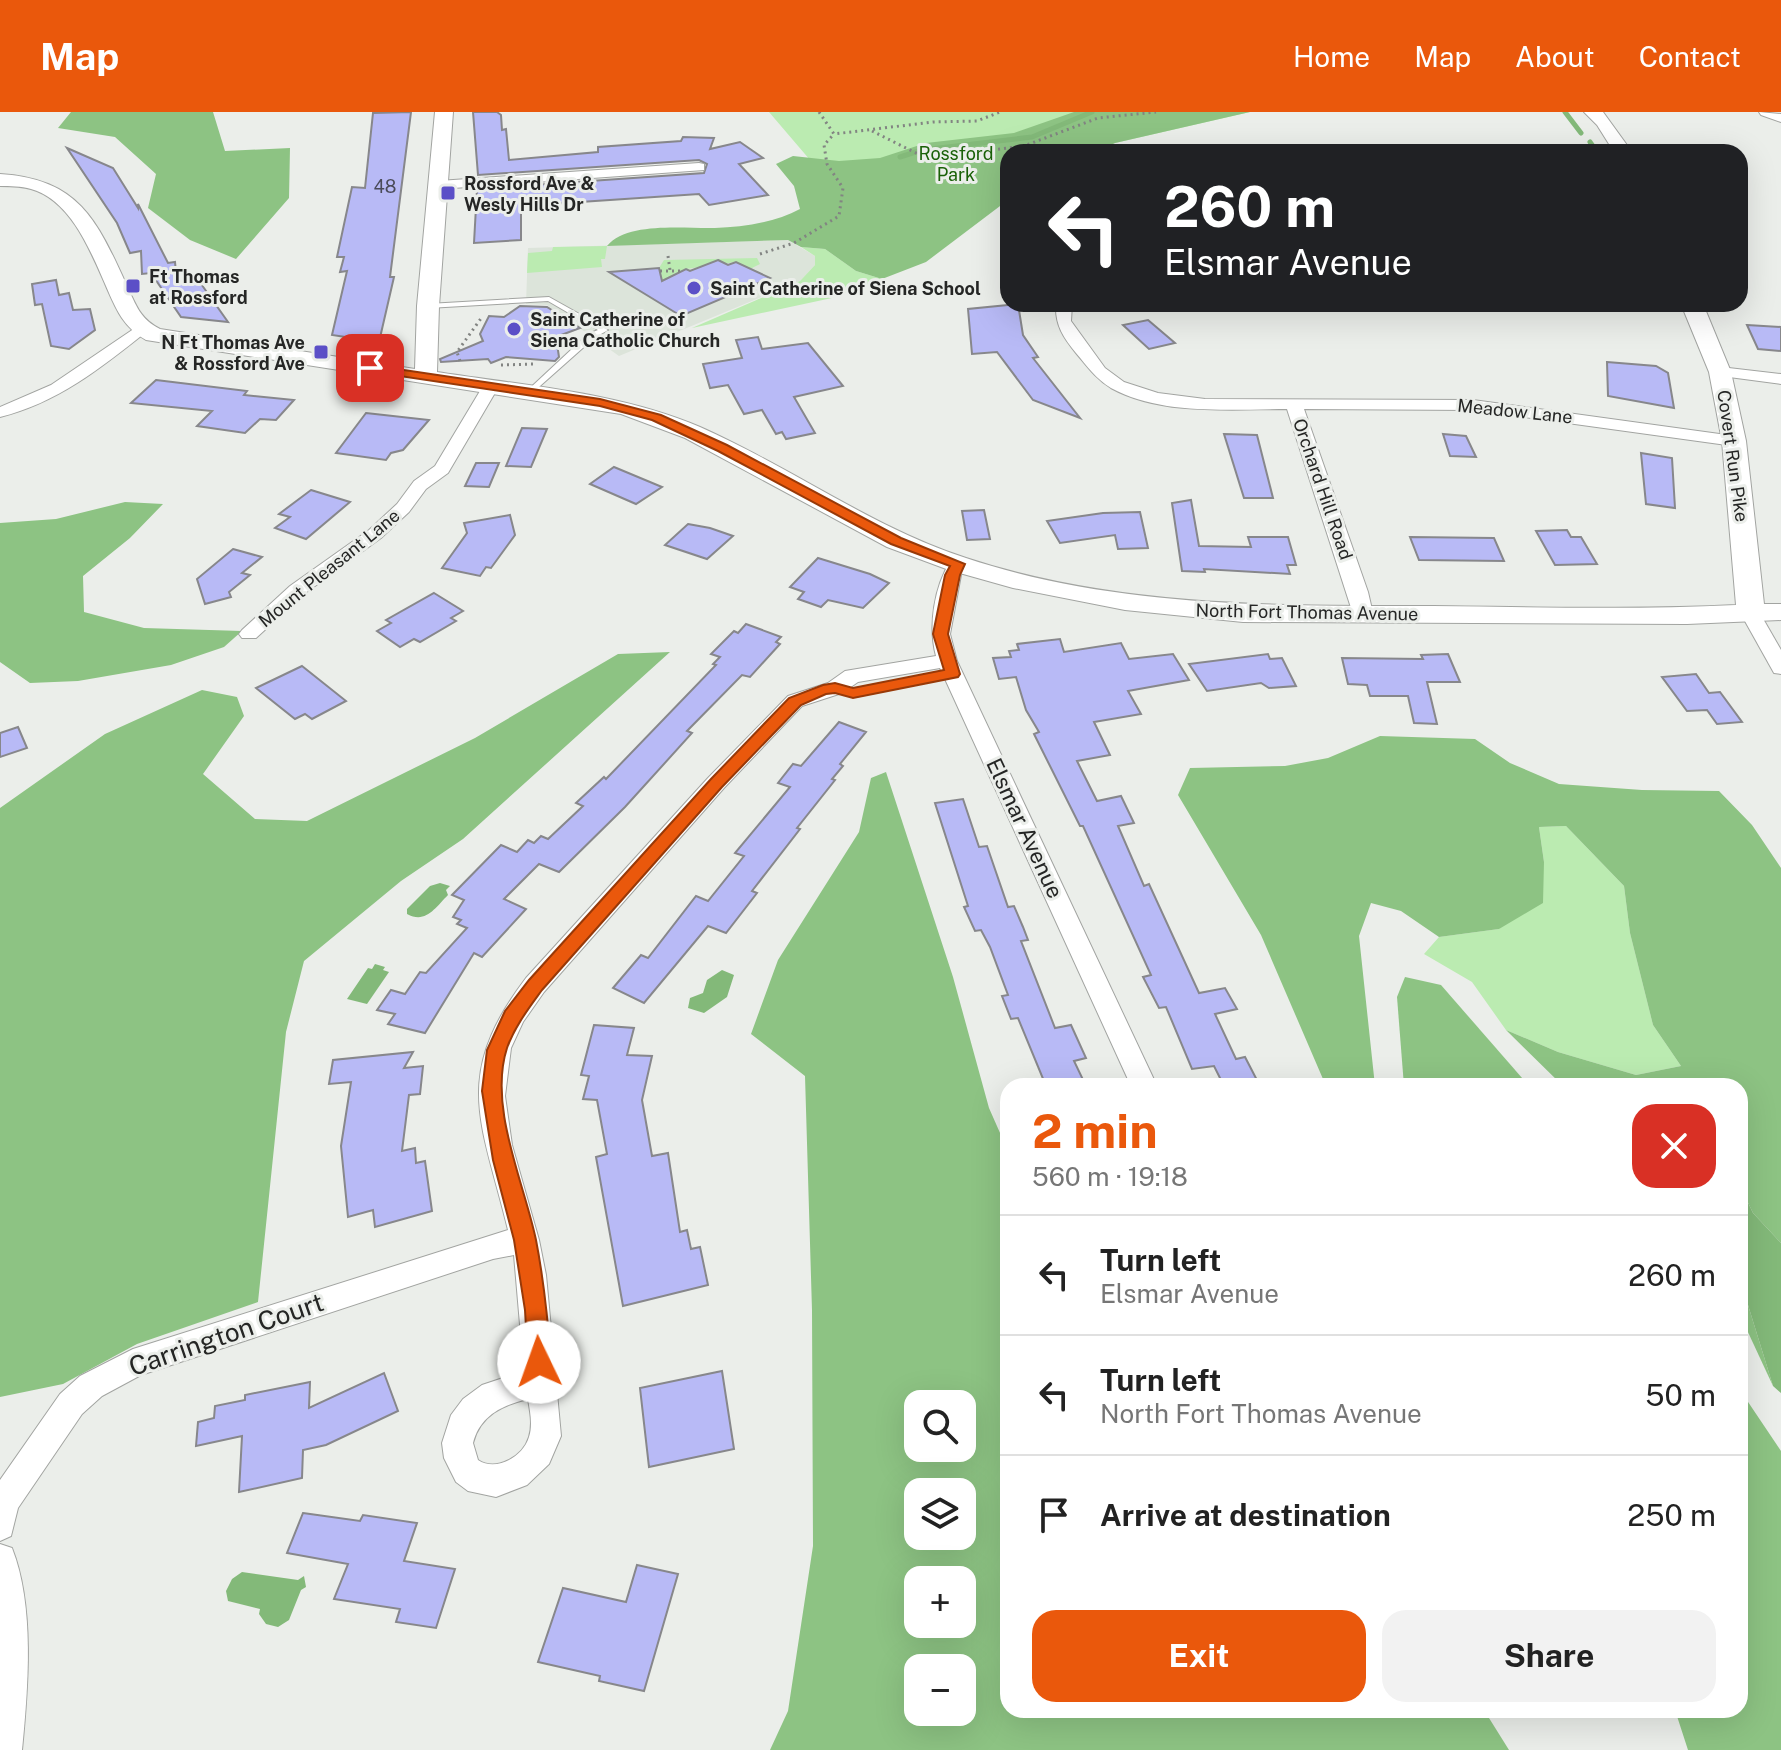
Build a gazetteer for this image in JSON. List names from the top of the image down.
{
  "streets": {
    "street": [
      "Meadow Lane",
      "Covert Run Pike",
      "Orchard Hill Road",
      "Mount Pleasant Lane",
      "North Fort Thomas Avenue",
      "Elsmar Avenue",
      "Carrington Court"
    ]
  },
  "crossings": [
    ["Meadow Lane", "Covert Run Pike"],
    ["Meadow Lane", "Orchard Hill Road"],
    ["Covert Run Pike", "North Fort Thomas Avenue"],
    ["Orchard Hill Road", "North Fort Thomas Avenue"],
    ["Mount Pleasant Lane", "North Fort Thomas Avenue"],
    ["North Fort Thomas Avenue", "Elsmar Avenue"]
  ],
  "parks": ["Rossford Park"],
  "places": {
    "transit": ["Rossford Ave & Wesly Hills Dr", "Ft Thomas at Rossford", "N Ft Thomas Ave & Rossford Ave"],
    "other": ["Saint Catherine of Siena School", "Saint Catherine of Siena Catholic Church"]
  },
  "house_numbers": ["48"],
  "page": {
    "header": "Map",
    "nav": [
      "Home",
      "Map",
      "About",
      "Contact"
    ],
    "turn": ["260 m", "Elsmar Avenue"],
    "heading": ["2 min", "560 m · 19:18"],
    "list": [
      {
        "name": "Turn left",
        "note": "Elsmar Avenue",
        "value": "260 m"
      },
      {
        "name": "Turn left",
        "note": "North Fort Thomas Avenue",
        "value": "50 m"
      },
      {
        "name": "Arrive at destination",
        "value": "250 m"
      }
    ],
    "map_buttons": ["+", "−"],
    "buttons": ["Exit", "Share"]
  }
}
